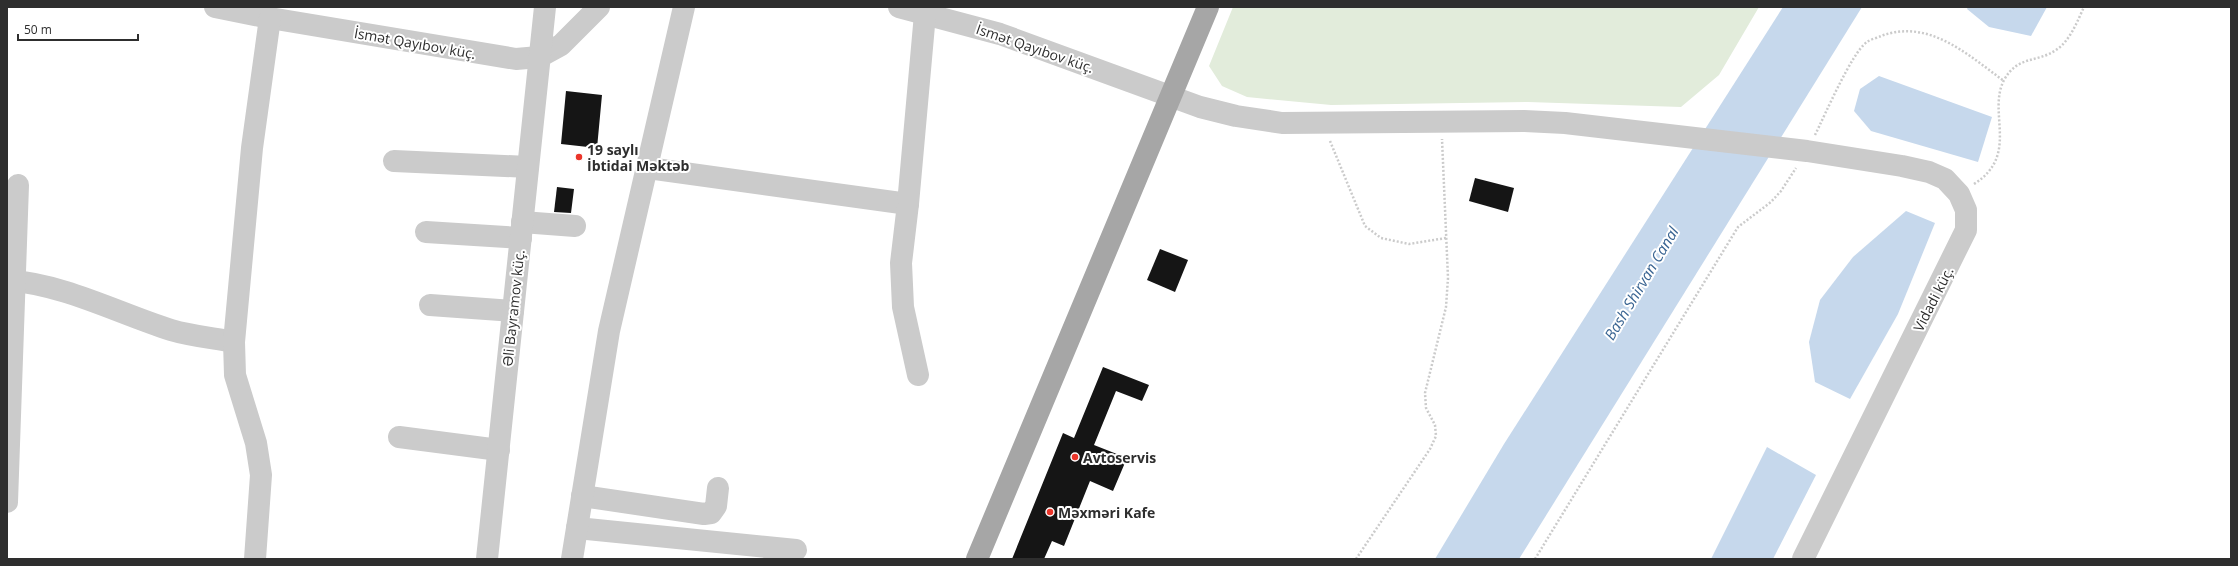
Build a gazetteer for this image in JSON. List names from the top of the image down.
{
  "streets": {
    "street": ["İsmət Qayıbov küç.", "Vidadi küç.", "Əli Bayramov küç."]
  },
  "crossings": [
    ["İsmət Qayıbov küç.", "Vidadi küç."],
    ["İsmət Qayıbov küç.", "Əli Bayramov küç."]
  ],
  "water": ["Bash Shirvan Canal"],
  "places": ["19 saylı İbtidai Məktəb", "Avtoservis", "Məxməri Kafe"],
  "scale_bar": "50 m"
}
